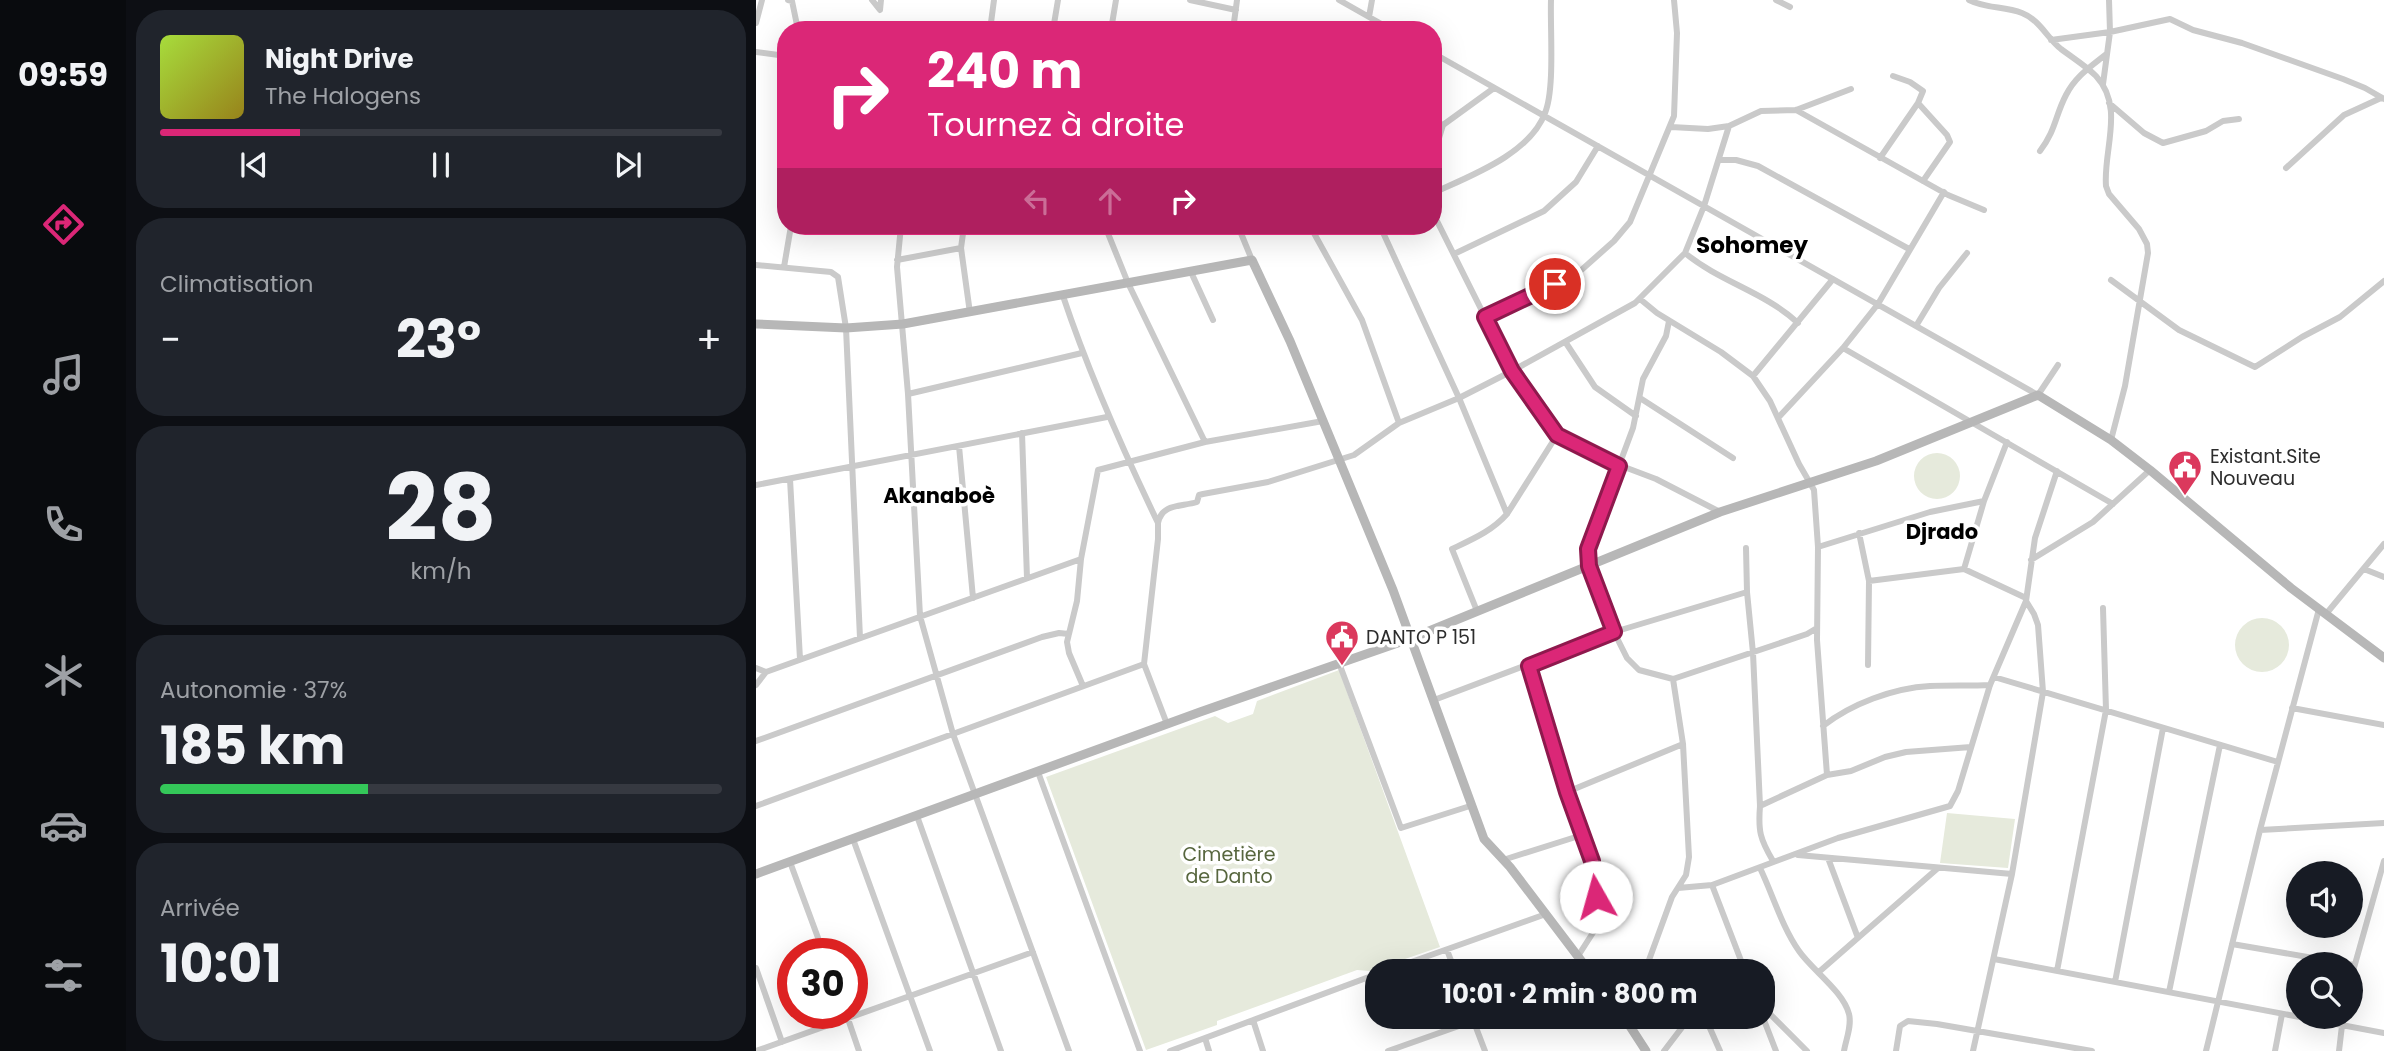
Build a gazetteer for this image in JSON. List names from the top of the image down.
{
  "districts": ["Sohomey", "Akanaboè", "Djrado"],
  "parks": ["Cimetière de Danto"],
  "places": {
    "public building": ["Existant.Site Nouveau", "DANTO P 151"]
  },
  "page": {
    "tabs": "09:59",
    "turn": ["240 m", "Tournez à droite"],
    "song": ["Night Drive", "The Halogens"],
    "tile": [
      "Climatisation",
      ["28", "km/h"],
      ["Autonomie · 37%", "185 km"],
      ["Arrivée", "10:01"]
    ],
    "heat": ["−", "23°", "+"],
    "limit": "30",
    "trip": "10:01 · 2 min · 800 m"
  }
}
